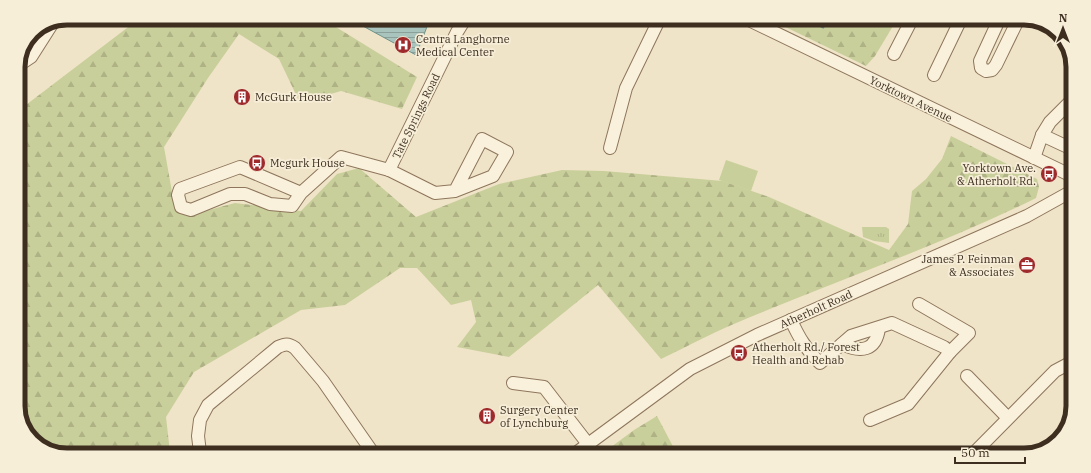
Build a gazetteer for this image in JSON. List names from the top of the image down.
{
  "streets": {
    "street": ["Yorktown Avenue", "Tate Springs Road", "Atherholt Road"]
  },
  "places": {
    "hospital": ["Centra Langhorne Medical Center"],
    "building": ["McGurk House", "Surgery Center of Lynchburg"],
    "bus stop": ["Mcgurk House", "Yorktown Ave. & Atherholt Rd.", "Atherholt Rd./ Forest Health and Rehab"],
    "office": ["James P. Feinman & Associates"]
  },
  "scale_bar": "50 m",
  "north": "top"
}
